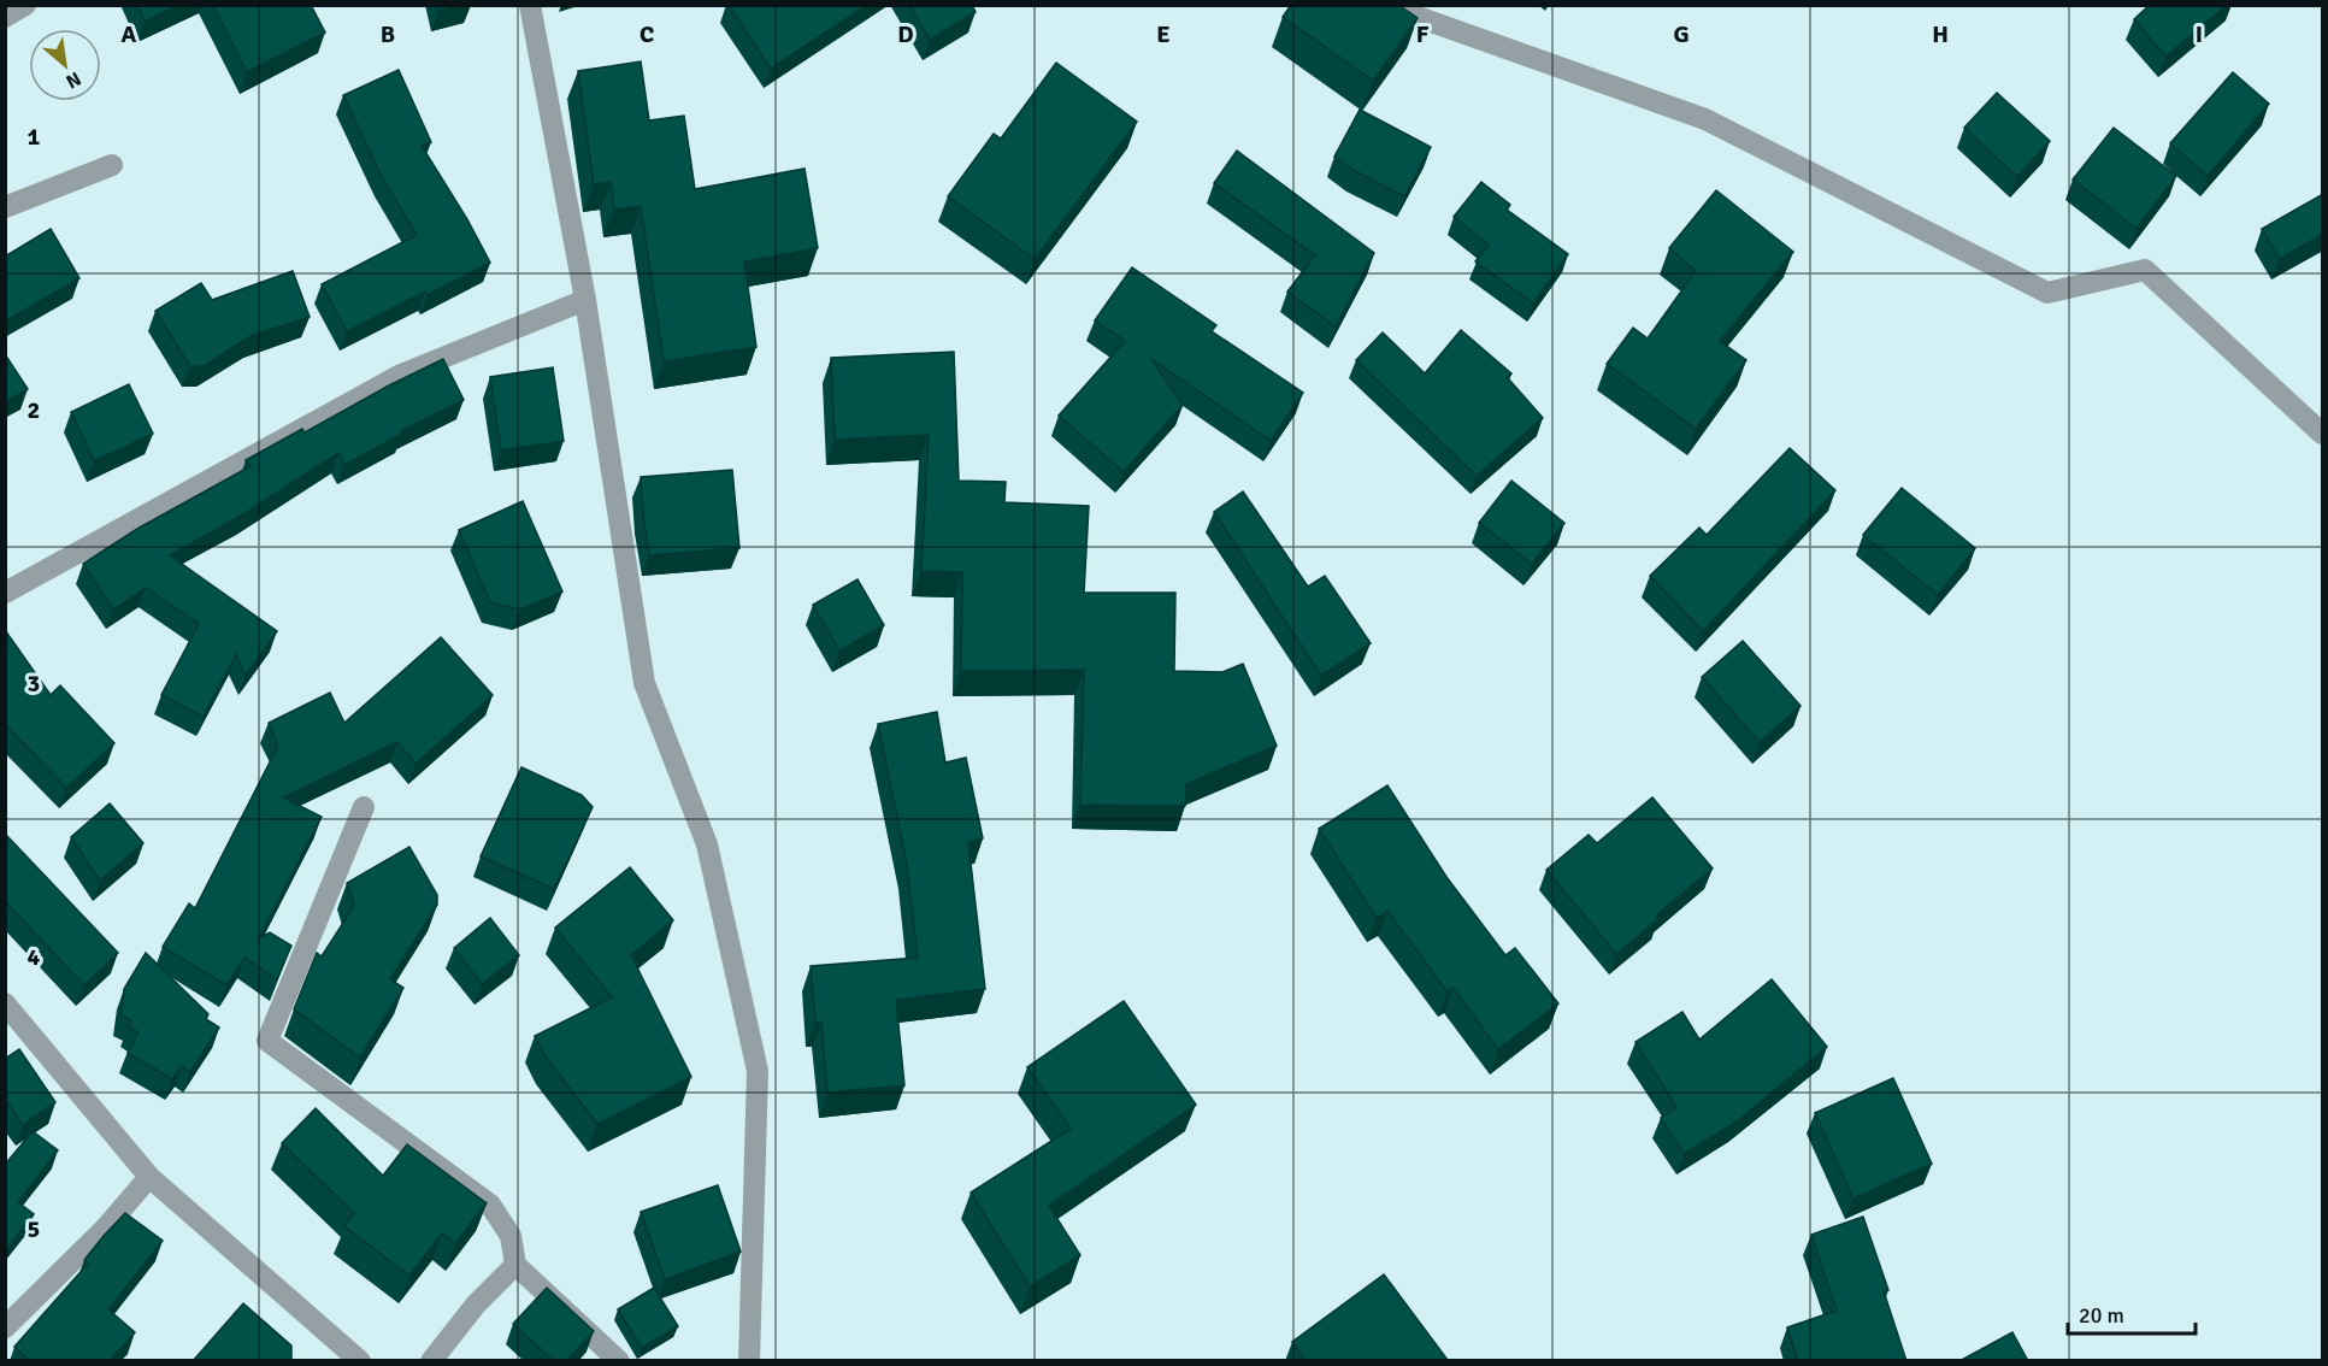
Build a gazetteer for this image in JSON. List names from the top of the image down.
{
  "scale_bar": "20 m",
  "north": "bottom right",
  "grid": {
    "columns": [
      "A",
      "B",
      "C",
      "D",
      "E",
      "F",
      "G",
      "H",
      "I"
    ],
    "rows": [
      "1",
      "2",
      "3",
      "4",
      "5"
    ]
  }
}
